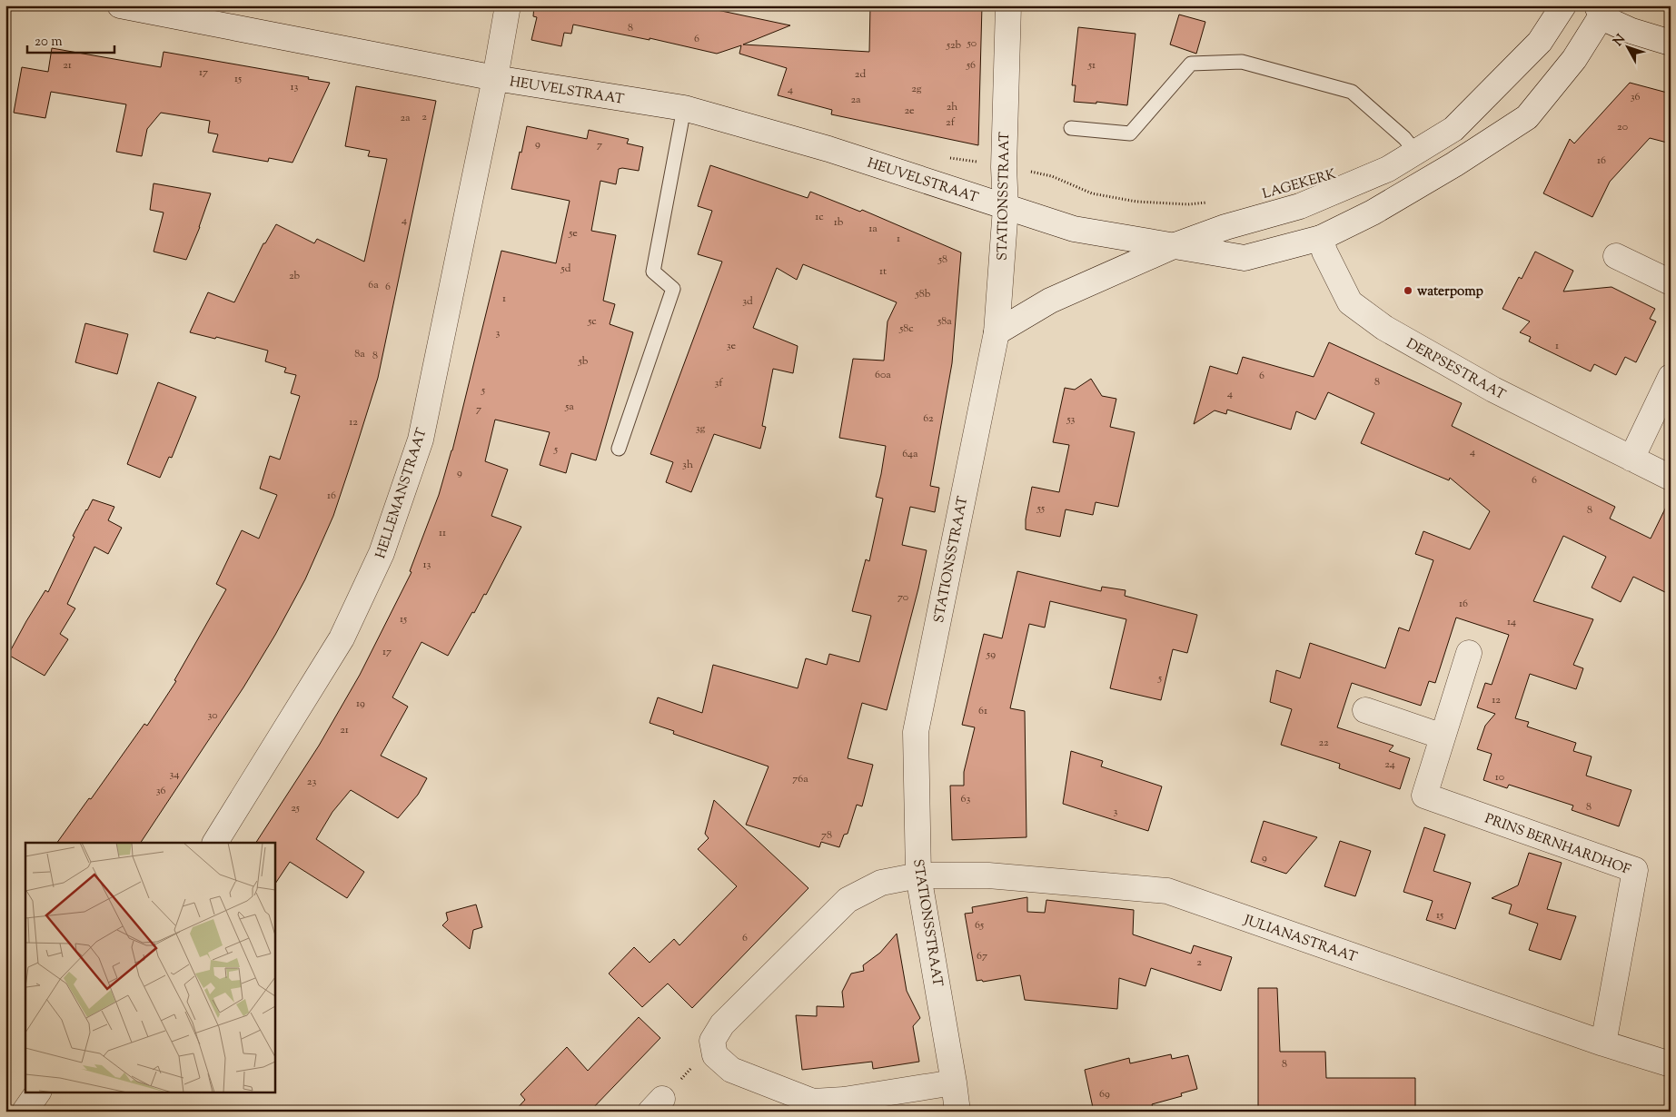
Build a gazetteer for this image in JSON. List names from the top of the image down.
{
  "streets": {
    "street": [
      "HEUVELSTRAAT",
      "LAGEKERK",
      "STATIONSSTRAAT",
      "DERPSESTRAAT",
      "HELLEMANSTRAAT",
      "PRINS BERNHARDHOF",
      "JULIANASTRAAT"
    ]
  },
  "crossings": [
    ["HEUVELSTRAAT", "LAGEKERK"],
    ["HEUVELSTRAAT", "STATIONSSTRAAT"],
    ["HEUVELSTRAAT", "HELLEMANSTRAAT"],
    ["LAGEKERK", "STATIONSSTRAAT"],
    ["LAGEKERK", "DERPSESTRAAT"],
    ["STATIONSSTRAAT", "JULIANASTRAAT"],
    ["PRINS BERNHARDHOF", "JULIANASTRAAT"]
  ],
  "places": ["waterpomp"],
  "house_numbers": [
    "8",
    "6",
    "50",
    "52b",
    "21",
    "56",
    "51",
    "17",
    "2d",
    "15",
    "13",
    "2g",
    "4",
    "36",
    "2a",
    "2h",
    "2e",
    "2",
    "2a",
    "2f",
    "20",
    "9",
    "7",
    "16",
    "1c",
    "4",
    "1b",
    "1a",
    "5e",
    "1",
    "58",
    "5d",
    "1t",
    "2b",
    "6a",
    "6",
    "58b",
    "1",
    "3d",
    "5c",
    "58a",
    "58c",
    "3",
    "3e",
    "1",
    "8a",
    "8",
    "5b",
    "60a",
    "6",
    "8",
    "3f",
    "5",
    "4",
    "5a",
    "7",
    "62",
    "53",
    "12",
    "3g",
    "5",
    "4",
    "64a",
    "3h",
    "9",
    "6",
    "16",
    "55",
    "8",
    "11",
    "13",
    "70",
    "16",
    "15",
    "14",
    "17",
    "59",
    "5",
    "12",
    "19",
    "61",
    "30",
    "21",
    "22",
    "24",
    "34",
    "10",
    "76a",
    "23",
    "36",
    "63",
    "8",
    "25",
    "3",
    "78",
    "9",
    "15",
    "65",
    "6",
    "67",
    "2",
    "8",
    "69"
  ],
  "scale_bar": "20 m",
  "north": "top left"
}
